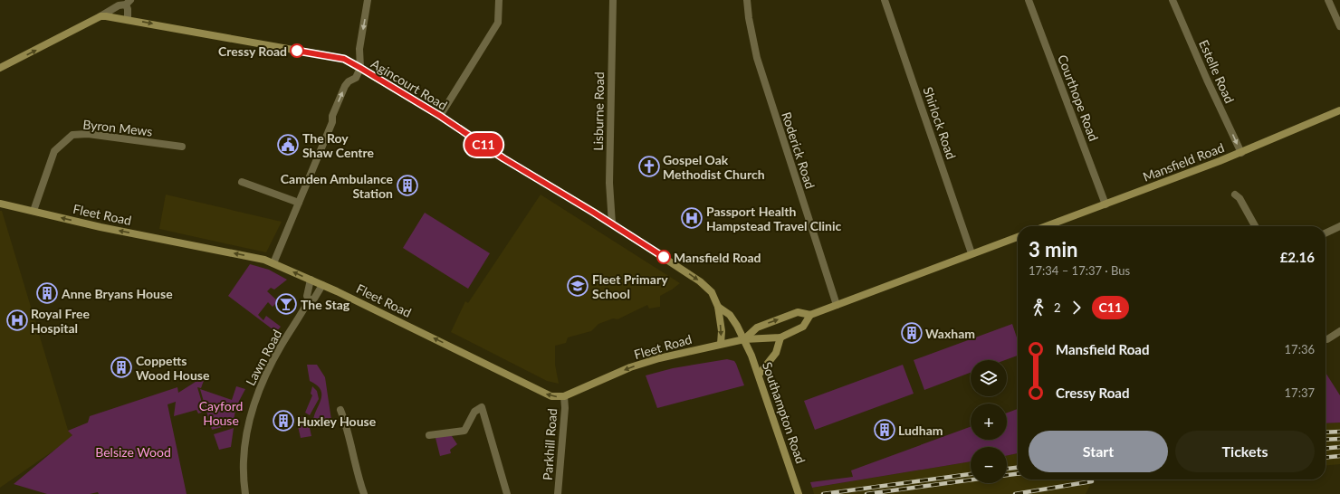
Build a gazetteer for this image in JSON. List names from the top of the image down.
{
  "streets": {
    "main road": [
      "Agincourt Road",
      "Mansfield Road",
      "Fleet Road",
      "Southampton Road"
    ],
    "street": [
      "Estelle Road",
      "Courthope Road",
      "Lisburne Road",
      "Shirlock Road",
      "Byron Mews",
      "Roderick Road",
      "Lawn Road",
      "Parkhill Road"
    ]
  },
  "crossings": [
    ["Estelle Road", "Mansfield Road"],
    ["Agincourt Road", "Lisburne Road"],
    ["Agincourt Road", "Fleet Road"],
    ["Agincourt Road", "Southampton Road"],
    ["Courthope Road", "Mansfield Road"],
    ["Byron Mews", "Fleet Road"],
    ["Fleet Road", "Lawn Road"],
    ["Fleet Road", "Southampton Road"],
    ["Fleet Road", "Parkhill Road"]
  ],
  "one_way": ["Estelle Road", "Agincourt Road", "Fleet Road"],
  "parks": ["Cayford House", "Belsize Wood"],
  "places": {
    "other": ["Cressy Road", "Mansfield Road"],
    "public building": ["The Roy Shaw Centre"],
    "church": ["Gospel Oak Methodist Church"],
    "building": [
      "Camden Ambulance Station",
      "Anne Bryans House",
      "Waxham",
      "Coppetts Wood House",
      "Huxley House",
      "Ludham"
    ],
    "hospital": ["Passport Health Hampstead Travel Clinic", "Royal Free Hospital"],
    "school or university": ["Fleet Primary School"],
    "bar": ["The Stag"]
  },
  "lines": ["bus line C11"],
  "page": {
    "on_map": "C11",
    "heading": ["3 min", "17:34 – 17:37 · Bus", "£2.16"],
    "legs": ["2", "C11"],
    "list": [
      {
        "name": "Mansfield Road",
        "value": "17:36"
      },
      {
        "name": "Cressy Road",
        "value": "17:37"
      }
    ],
    "map_buttons": ["+", "−"],
    "buttons": ["Start", "Tickets"]
  }
}
